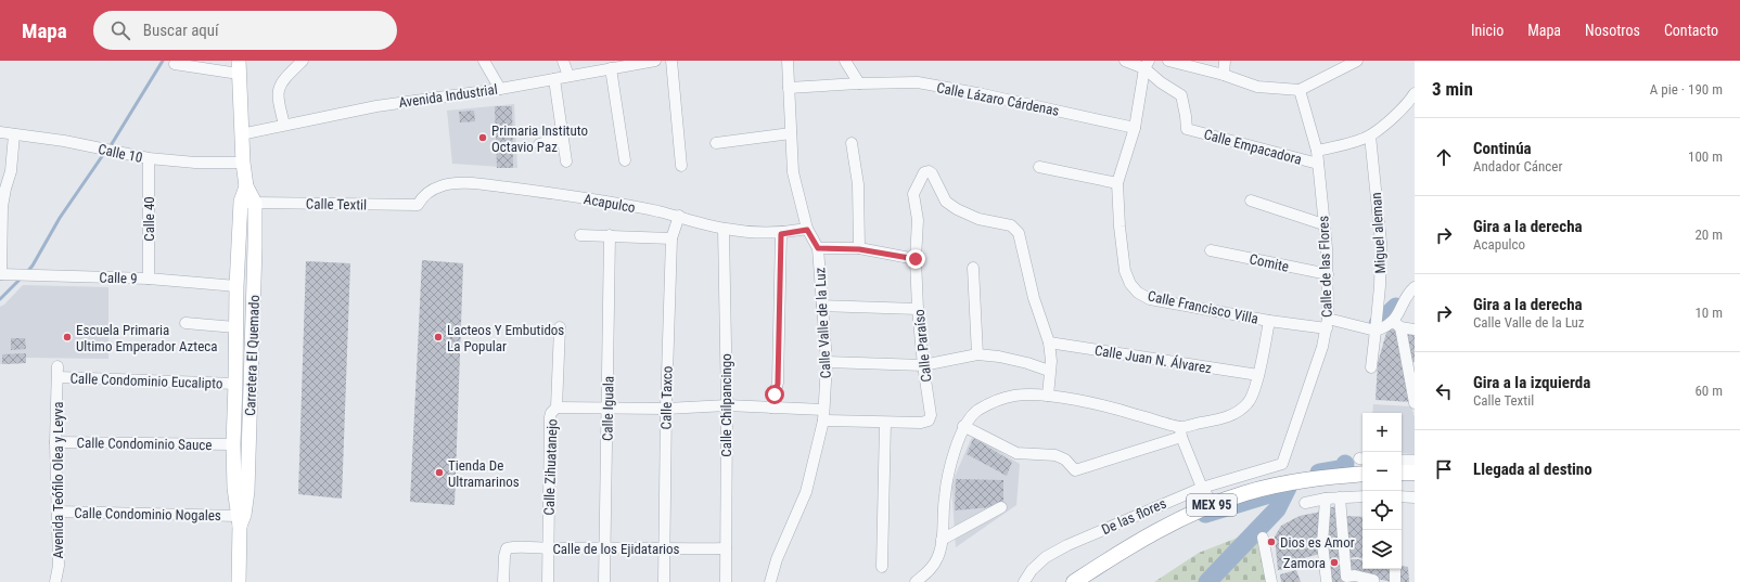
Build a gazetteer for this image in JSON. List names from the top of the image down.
{
  "streets": {
    "highway": ["MEX 95"],
    "main road": ["Carretera El Quemado"],
    "street": [
      "Avenida Industrial",
      "Calle Lázaro Cárdenas",
      "Calle Empacadora",
      "Calle 10",
      "Acapulco",
      "Calle Textil",
      "Calle 40",
      "Miguel aleman",
      "Comite",
      "Calle de las Flores",
      "Calle 9",
      "Calle Francisco Villa",
      "Calle Valle de la Luz",
      "Calle Paraíso",
      "Calle Juan N. Álvarez",
      "Calle Condominio Eucalipto",
      "Calle Taxco",
      "Calle Chilpancingo",
      "Calle Iguala",
      "Calle Condominio Sauce",
      "Calle Zihuatanejo",
      "Avenida Teófilo Olea y Leyva",
      "Calle Condominio Nogales",
      "De las flores",
      "Calle de los Ejidatarios"
    ]
  },
  "crossings": [
    ["Avenida Industrial", "Carretera El Quemado"],
    ["Calle Lázaro Cárdenas", "Calle Francisco Villa"],
    ["Calle Lázaro Cárdenas", "Calle Valle de la Luz"],
    ["Calle Empacadora", "Calle de las Flores"],
    ["Calle Empacadora", "Calle Francisco Villa"],
    ["Calle 10", "Calle 40"],
    ["Calle 10", "Carretera El Quemado"],
    ["Acapulco", "Calle Textil"],
    ["Acapulco", "Calle Valle de la Luz"],
    ["Acapulco", "Calle Taxco"],
    ["Acapulco", "Calle Chilpancingo"],
    ["Calle Textil", "Carretera El Quemado"],
    ["Calle 40", "Calle 9"],
    ["Miguel aleman", "Calle Francisco Villa"],
    ["Comite", "Calle de las Flores"],
    ["Calle de las Flores", "Calle Francisco Villa"],
    ["Calle de las Flores", "De las flores"],
    ["Calle 9", "Carretera El Quemado"],
    ["Calle Valle de la Luz", "Calle Paraíso"],
    ["Calle Paraíso", "Calle Juan N. Álvarez"],
    ["Calle Paraíso", "Calle Taxco"],
    ["Calle Paraíso", "Calle Chilpancingo"],
    ["Calle Paraíso", "Calle Iguala"],
    ["Calle Paraíso", "Calle Zihuatanejo"],
    ["Carretera El Quemado", "Calle Condominio Eucalipto"],
    ["Carretera El Quemado", "Calle Condominio Sauce"],
    ["Carretera El Quemado", "Calle Condominio Nogales"],
    ["Calle Condominio Eucalipto", "Avenida Teófilo Olea y Leyva"],
    ["Calle Taxco", "Calle de los Ejidatarios"],
    ["Calle Chilpancingo", "Calle de los Ejidatarios"],
    ["Calle Iguala", "Calle de los Ejidatarios"],
    ["Calle Condominio Sauce", "Avenida Teófilo Olea y Leyva"],
    ["Calle Zihuatanejo", "Calle de los Ejidatarios"],
    ["Avenida Teófilo Olea y Leyva", "Calle Condominio Nogales"]
  ],
  "places": [
    "Primaria Instituto Octavio Paz",
    "Escuela Primaria Ultimo Emperador Azteca",
    "Lacteos Y Embutidos La Popular",
    "Tienda De Ultramarinos",
    "Dios es Amor",
    "Zamora"
  ],
  "page": {
    "header": "Mapa",
    "search": "Buscar aquí",
    "nav": [
      "Inicio",
      "Mapa",
      "Nosotros",
      "Contacto"
    ],
    "heading": ["3 min", "A pie · 190 m"],
    "list": [
      ["Continúa", "Andador Cáncer", "100 m"],
      ["Gira a la derecha", "Acapulco", "20 m"],
      ["Gira a la derecha", "Calle Valle de la Luz", "10 m"],
      ["Gira a la izquierda", "Calle Textil", "60 m"],
      "Llegada al destino"
    ],
    "map_buttons": ["+", "−"]
  }
}
